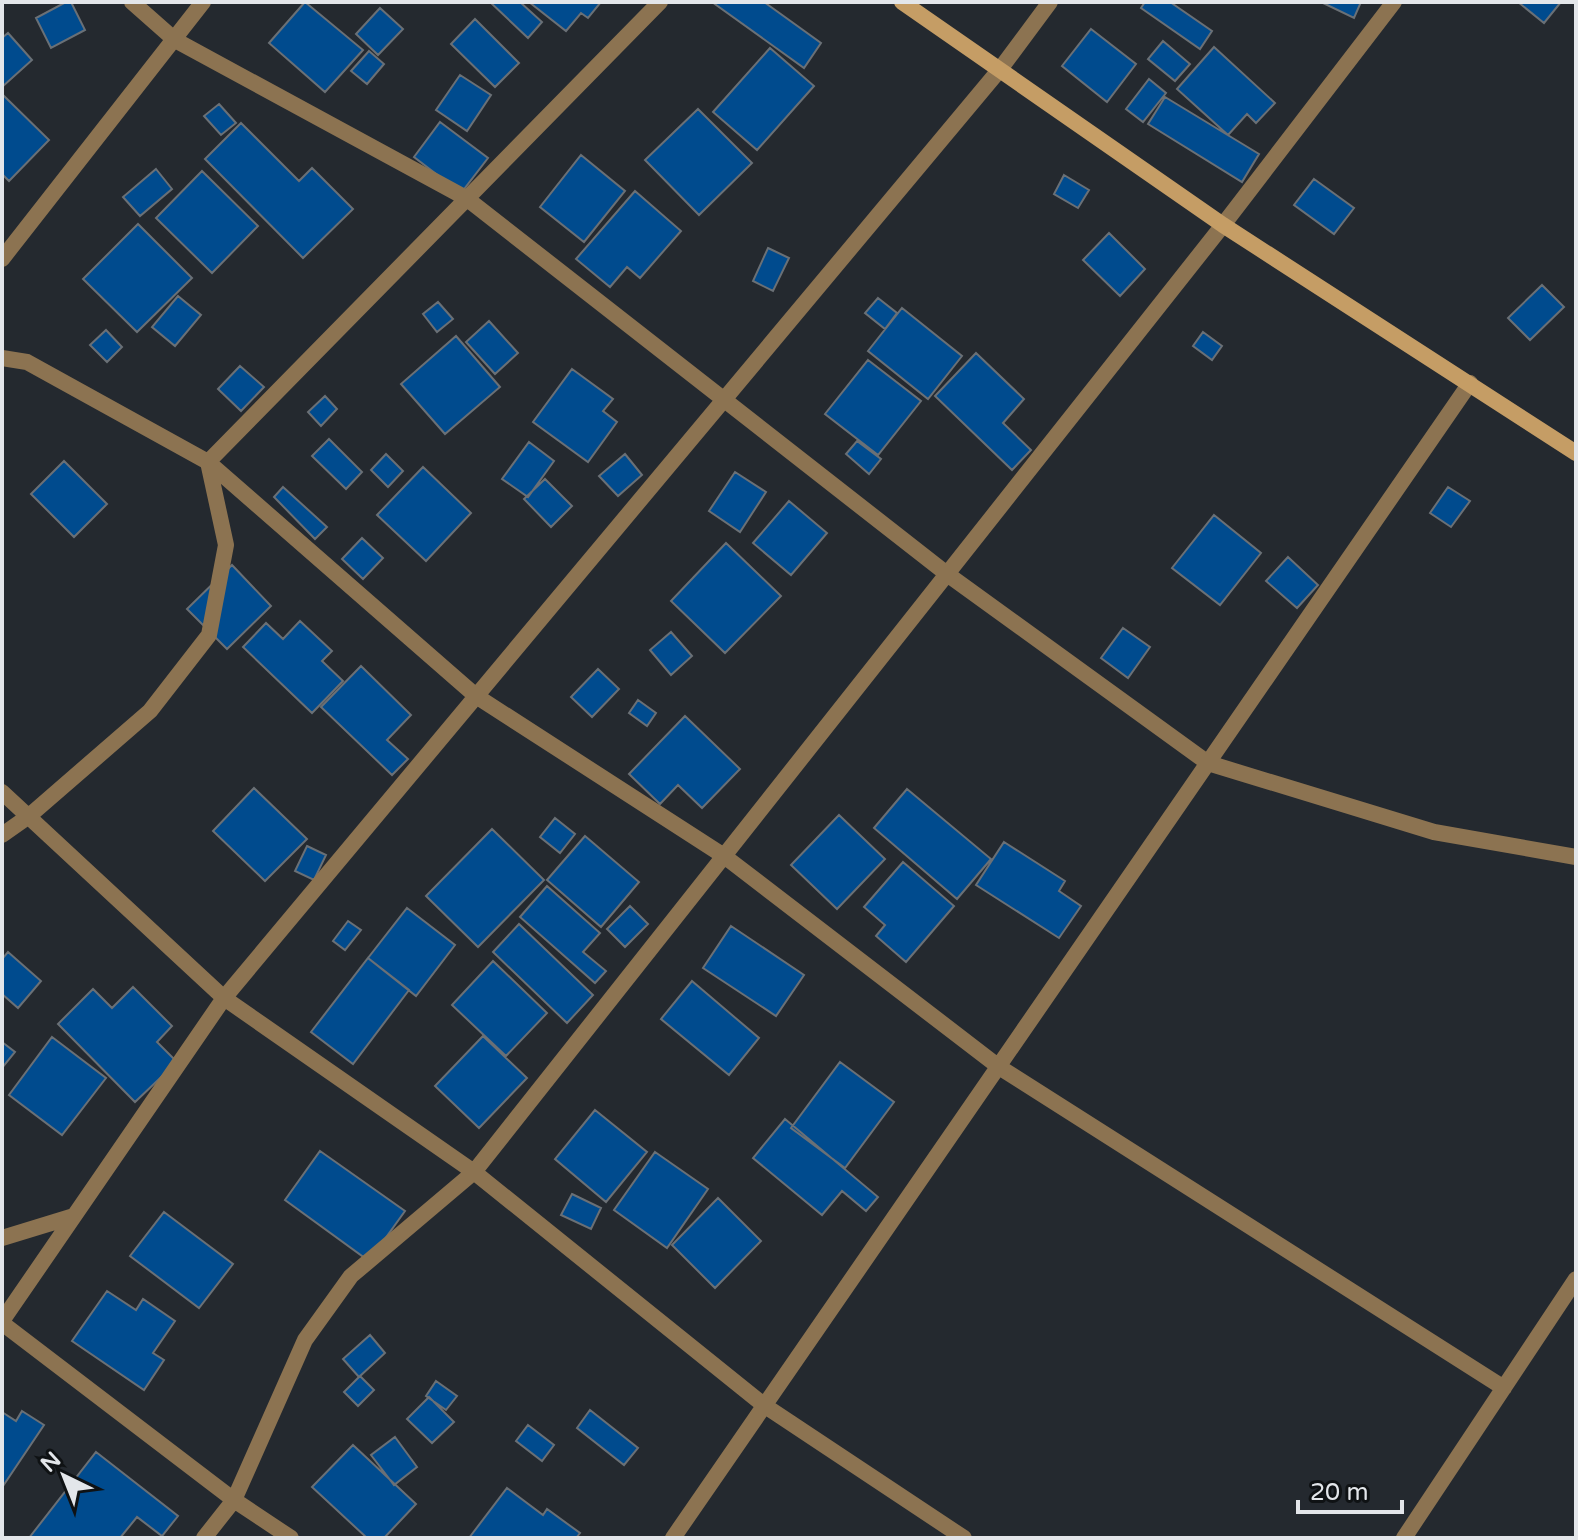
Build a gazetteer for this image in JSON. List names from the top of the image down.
{
  "scale_bar": "20 m",
  "north": "top left"
}
